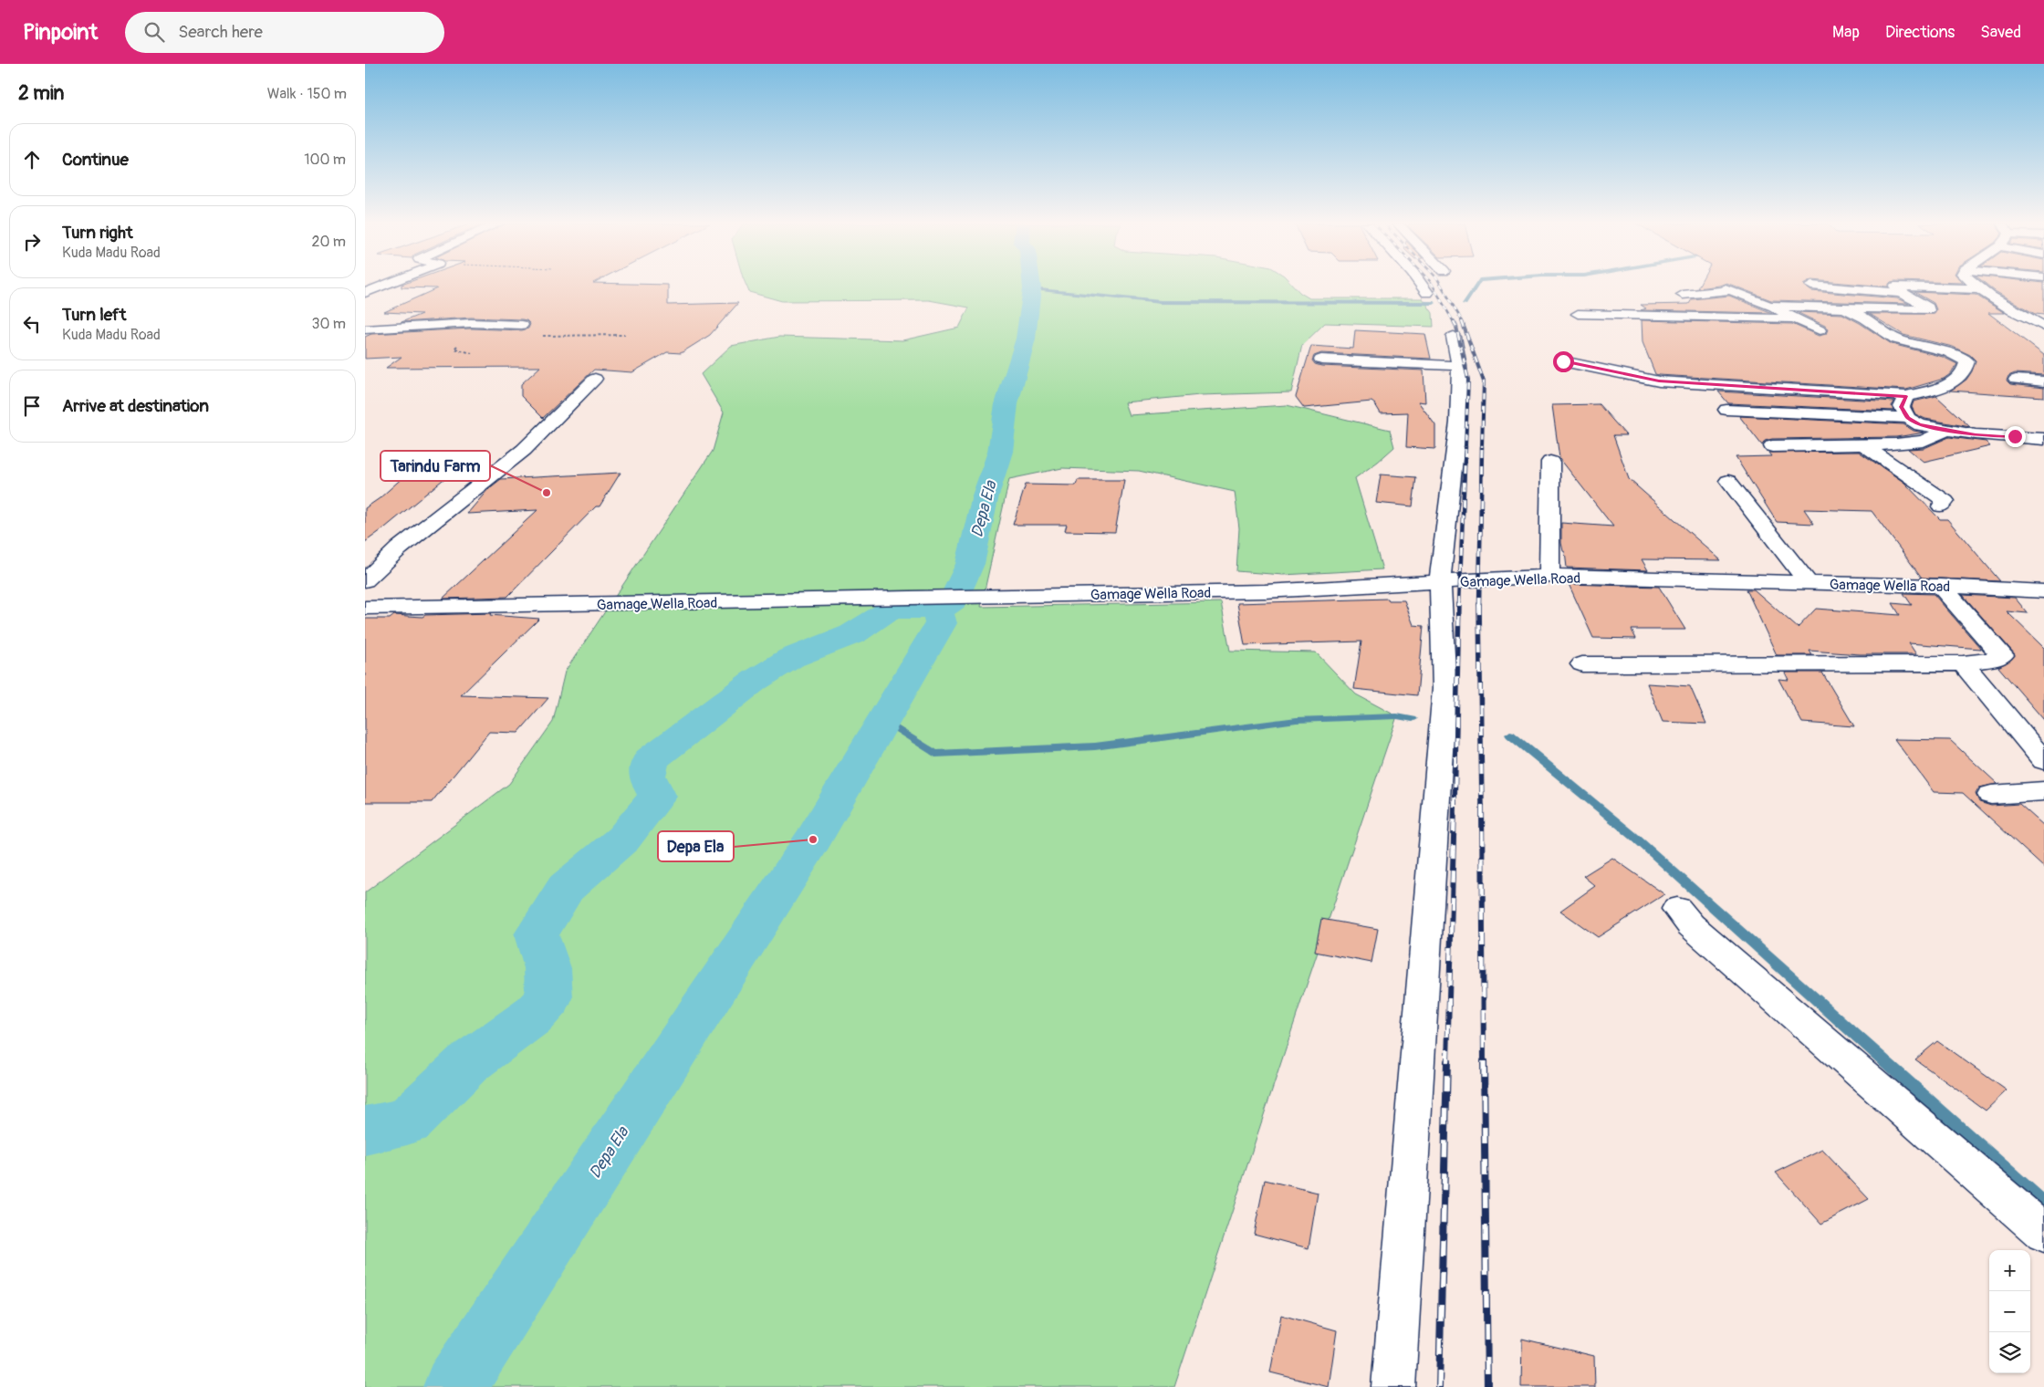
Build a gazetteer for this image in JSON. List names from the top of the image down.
{
  "streets": {
    "street": ["Gamage Wella Road"]
  },
  "water": ["Depa Ela"],
  "places": ["Tarindu Farm", "Depa Ela"],
  "page": {
    "header": "Pinpoint",
    "search": "Search here",
    "nav": ["Map", "Directions", "Saved"],
    "heading": ["2 min", "Walk · 150 m"],
    "list": [
      ["Continue", "100 m"],
      ["Turn right", "Kuda Madu Road", "20 m"],
      ["Turn left", "Kuda Madu Road", "30 m"],
      "Arrive at destination"
    ],
    "map_buttons": ["+", "−"]
  }
}
